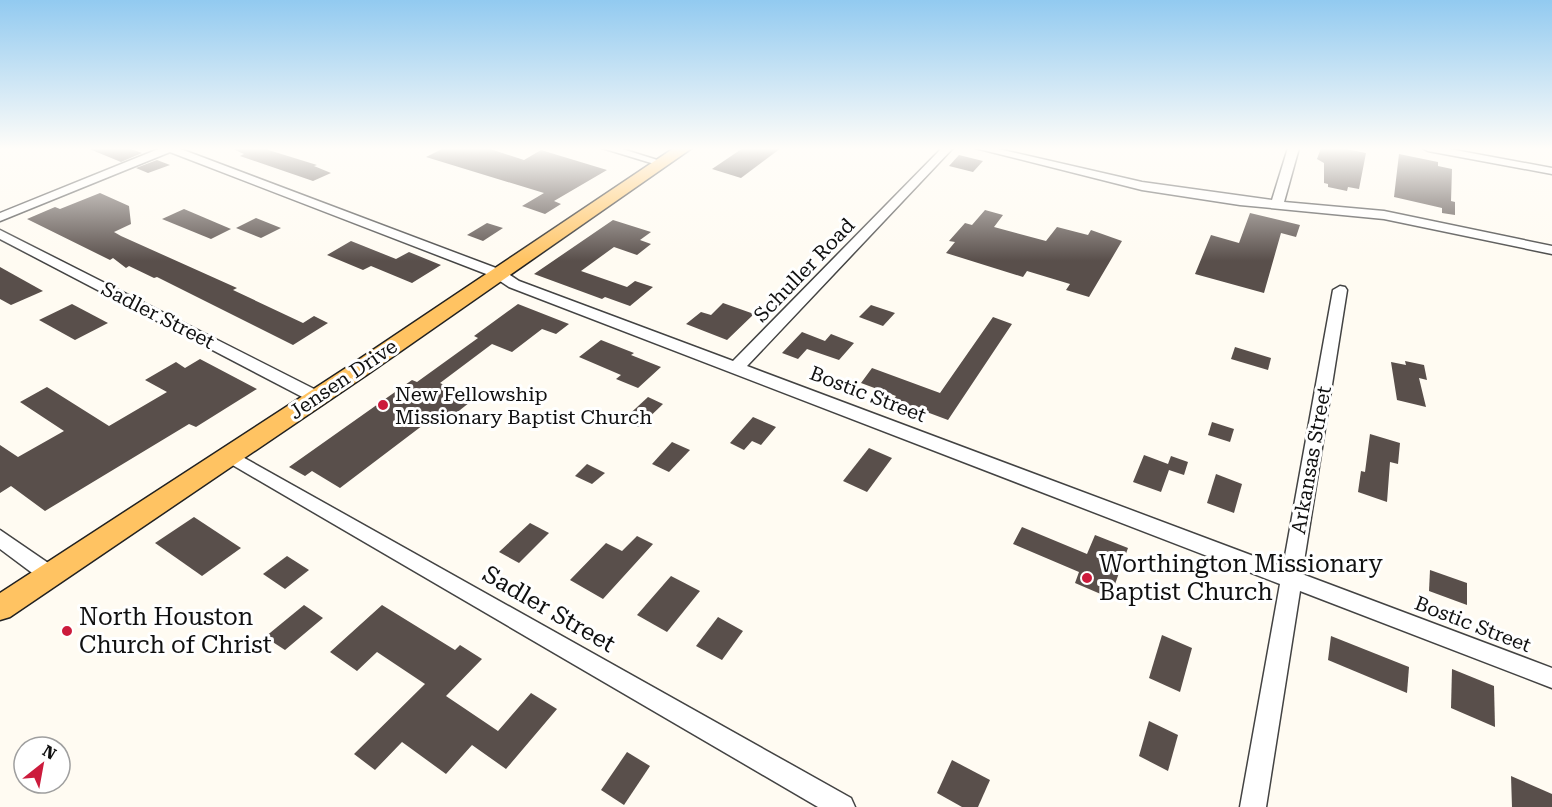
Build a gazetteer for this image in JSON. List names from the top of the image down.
{
  "streets": {
    "main road": ["Jensen Drive"],
    "street": [
      "Schuller Road",
      "Sadler Street",
      "Bostic Street",
      "Arkansas Street"
    ]
  },
  "crossings": [
    ["Schuller Road", "Bostic Street"],
    ["Sadler Street", "Jensen Drive"],
    ["Jensen Drive", "Bostic Street"],
    ["Bostic Street", "Arkansas Street"]
  ],
  "places": ["New Fellowship Missionary Baptist Church", "Worthington Missionary Baptist Church", "North Houston Church of Christ"],
  "north": "top right"
}
